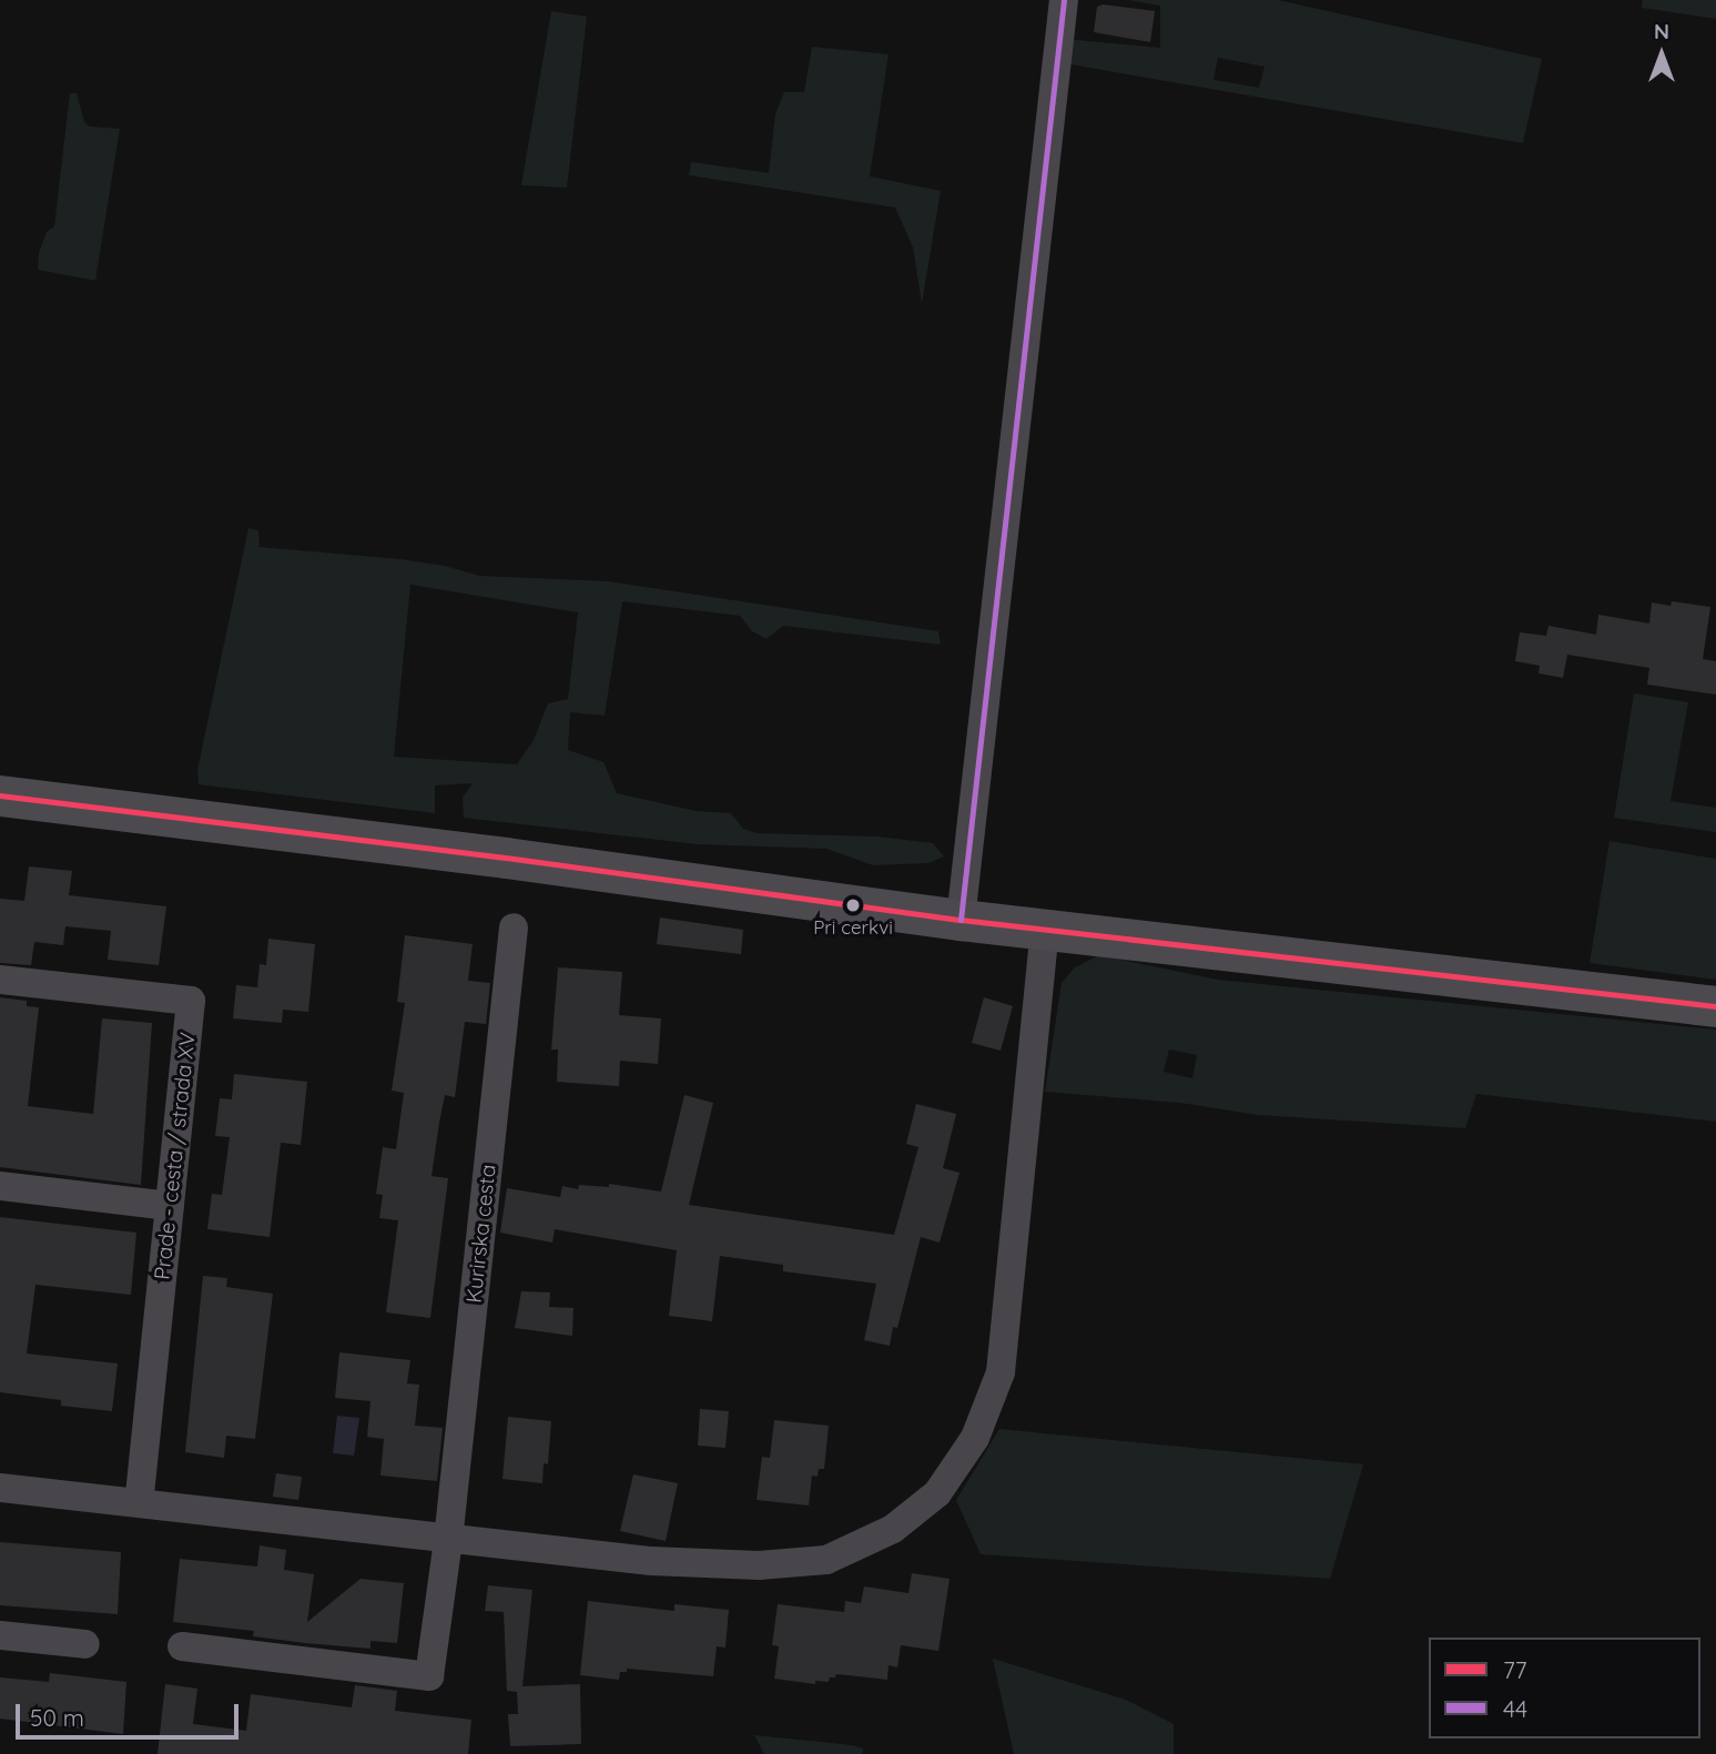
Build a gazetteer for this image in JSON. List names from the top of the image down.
{
  "streets": {
    "street": ["Prade - cesta / strada XV", "Kurirska cesta"]
  },
  "places": ["Pri cerkvi"],
  "lines": ["transit line 44", "transit line 77"],
  "legend": ["77", "44"],
  "scale_bar": "50 m",
  "north": "top"
}
